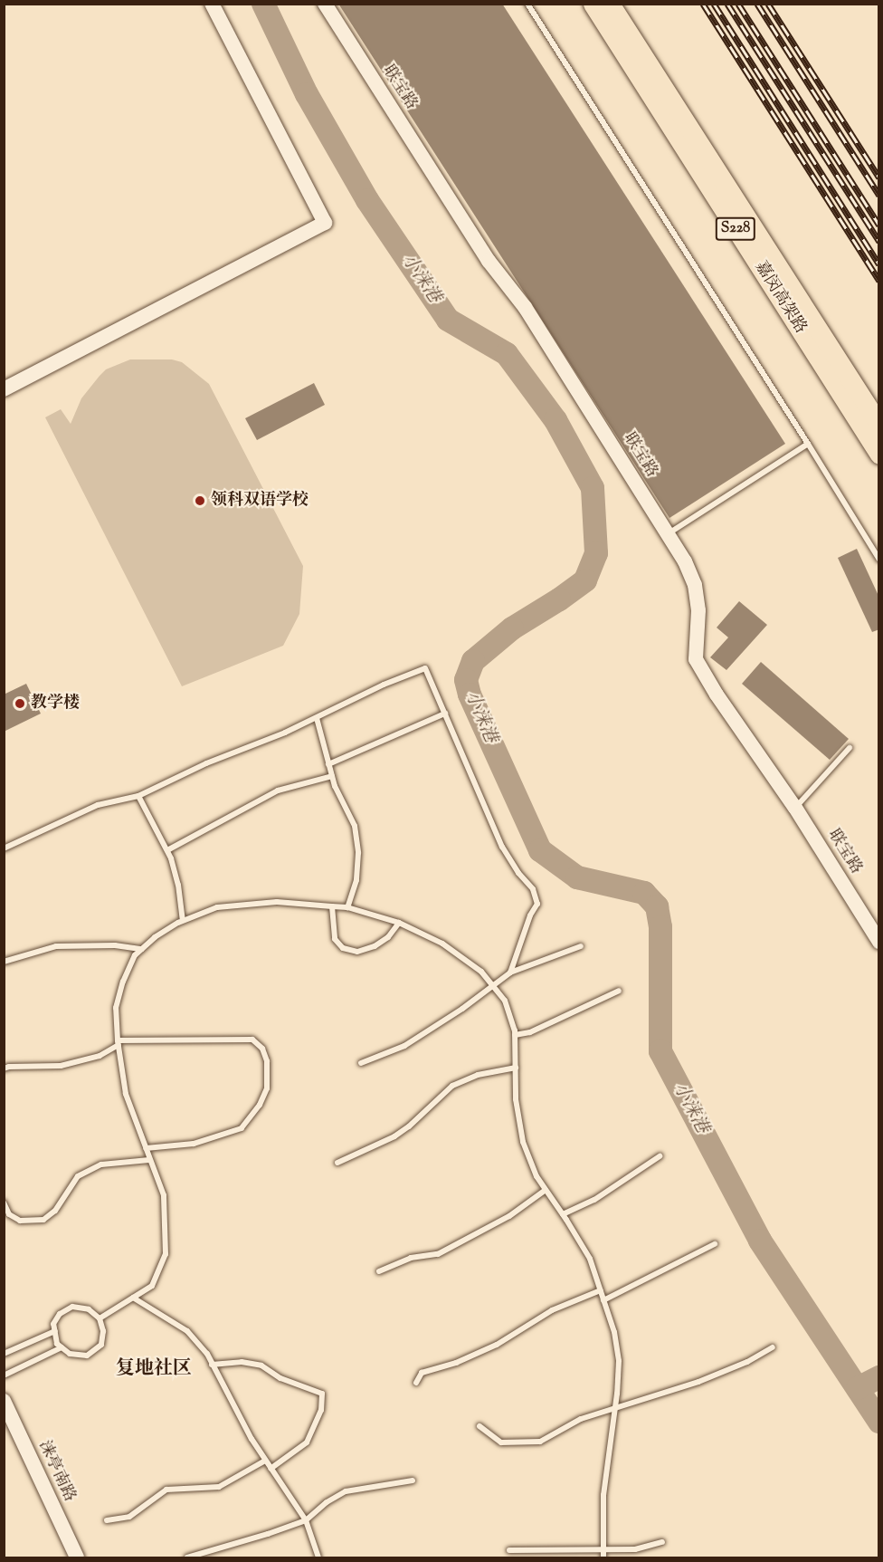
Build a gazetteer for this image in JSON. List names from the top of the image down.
{
  "streets": {
    "highway": ["S228", "嘉闵高架路"],
    "street": ["联宝路", "涞亭南路"]
  },
  "districts": ["复地社区"],
  "water": ["小涞港"],
  "places": ["领科双语学校", "教学楼"]
}
